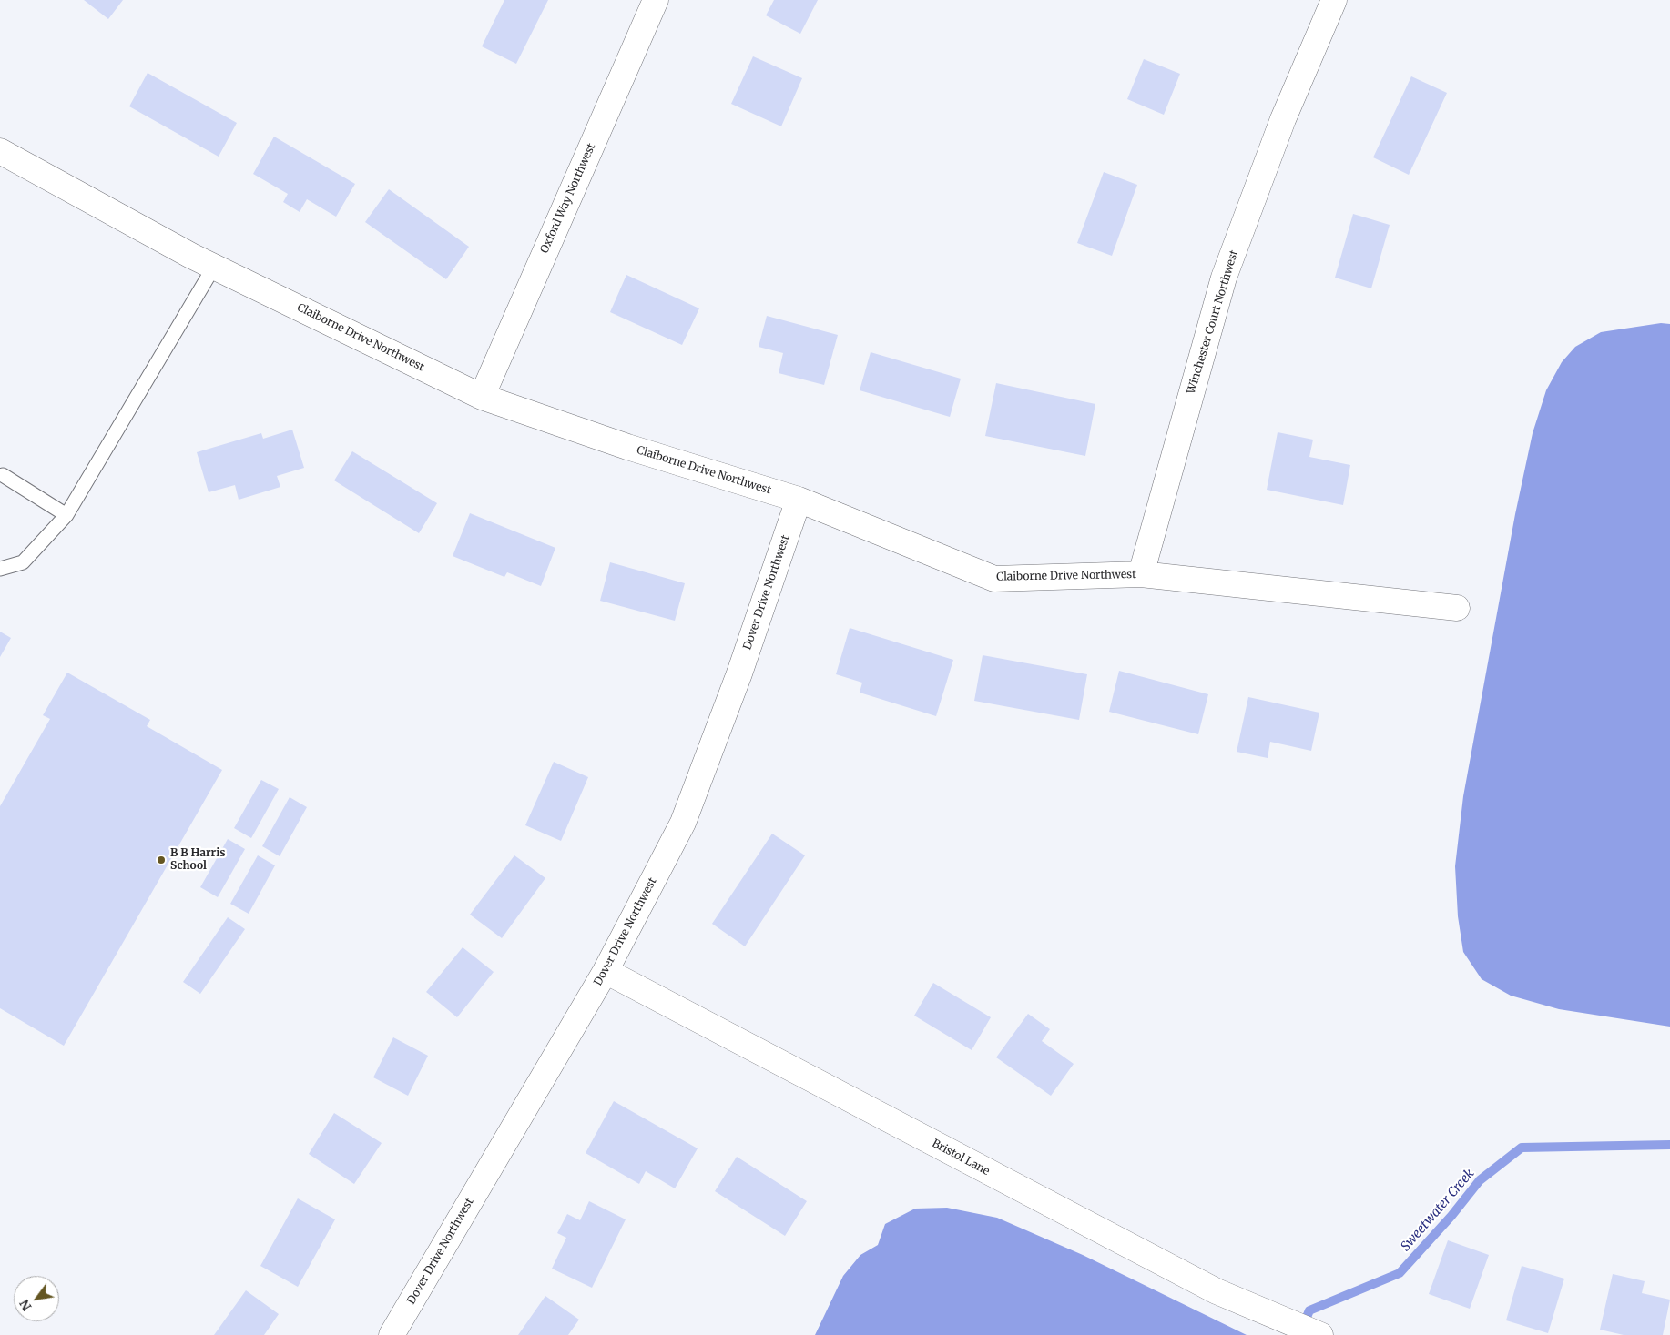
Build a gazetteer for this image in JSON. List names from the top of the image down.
{
  "streets": {
    "street": [
      "Oxford Way Northwest",
      "Winchester Court Northwest",
      "Claiborne Drive Northwest",
      "Dover Drive Northwest",
      "Bristol Lane"
    ]
  },
  "crossings": [
    ["Oxford Way Northwest", "Claiborne Drive Northwest"],
    ["Winchester Court Northwest", "Claiborne Drive Northwest"],
    ["Claiborne Drive Northwest", "Dover Drive Northwest"],
    ["Dover Drive Northwest", "Bristol Lane"]
  ],
  "water": ["Sweetwater Creek"],
  "places": ["B B Harris School"],
  "north": "bottom left"
}
